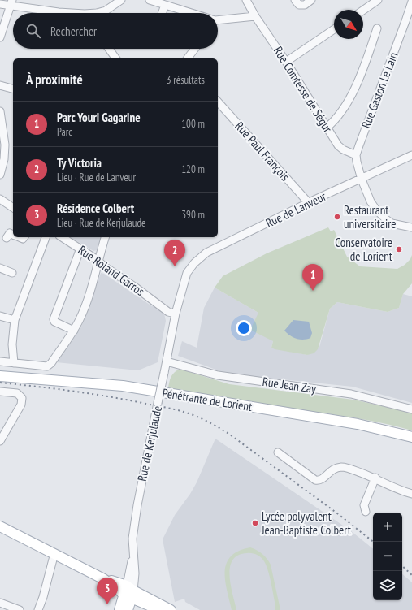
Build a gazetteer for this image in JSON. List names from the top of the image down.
{
  "streets": {
    "main road": ["Pénétrante de Lorient", "Rue de Kerjulaude"],
    "street": [
      "Rue Comtesse de Ségur",
      "Rue Gaston Le Lain",
      "Rue Paul François",
      "Rue de Lanveur",
      "Rue Roland Garros",
      "Rue Jean Zay"
    ]
  },
  "crossings": [
    ["Rue Comtesse de Ségur", "Rue Gaston Le Lain"],
    ["Rue Paul François", "Rue de Lanveur"],
    ["Rue de Lanveur", "Rue de Kerjulaude"],
    ["Rue Roland Garros", "Rue de Kerjulaude"],
    ["Rue Jean Zay", "Rue de Kerjulaude"]
  ],
  "places": ["Restaurant universitaire", "Conservatoire de Lorient", "Lycée polyvalent Jean-Baptiste Colbert"],
  "north": "bottom right",
  "page": {
    "search": "Rechercher",
    "heading": ["À proximité", "3 résultats"],
    "list": [
      {
        "mark": "1",
        "name": "Parc Youri Gagarine",
        "note": "Parc",
        "value": "100 m"
      },
      {
        "mark": "2",
        "name": "Ty Victoria",
        "note": "Lieu · Rue de Lanveur",
        "value": "120 m"
      },
      {
        "mark": "3",
        "name": "Résidence Colbert",
        "note": "Lieu · Rue de Kerjulaude",
        "value": "390 m"
      }
    ],
    "pins": ["2", "1", "3"],
    "map_buttons": ["+", "−"]
  }
}
